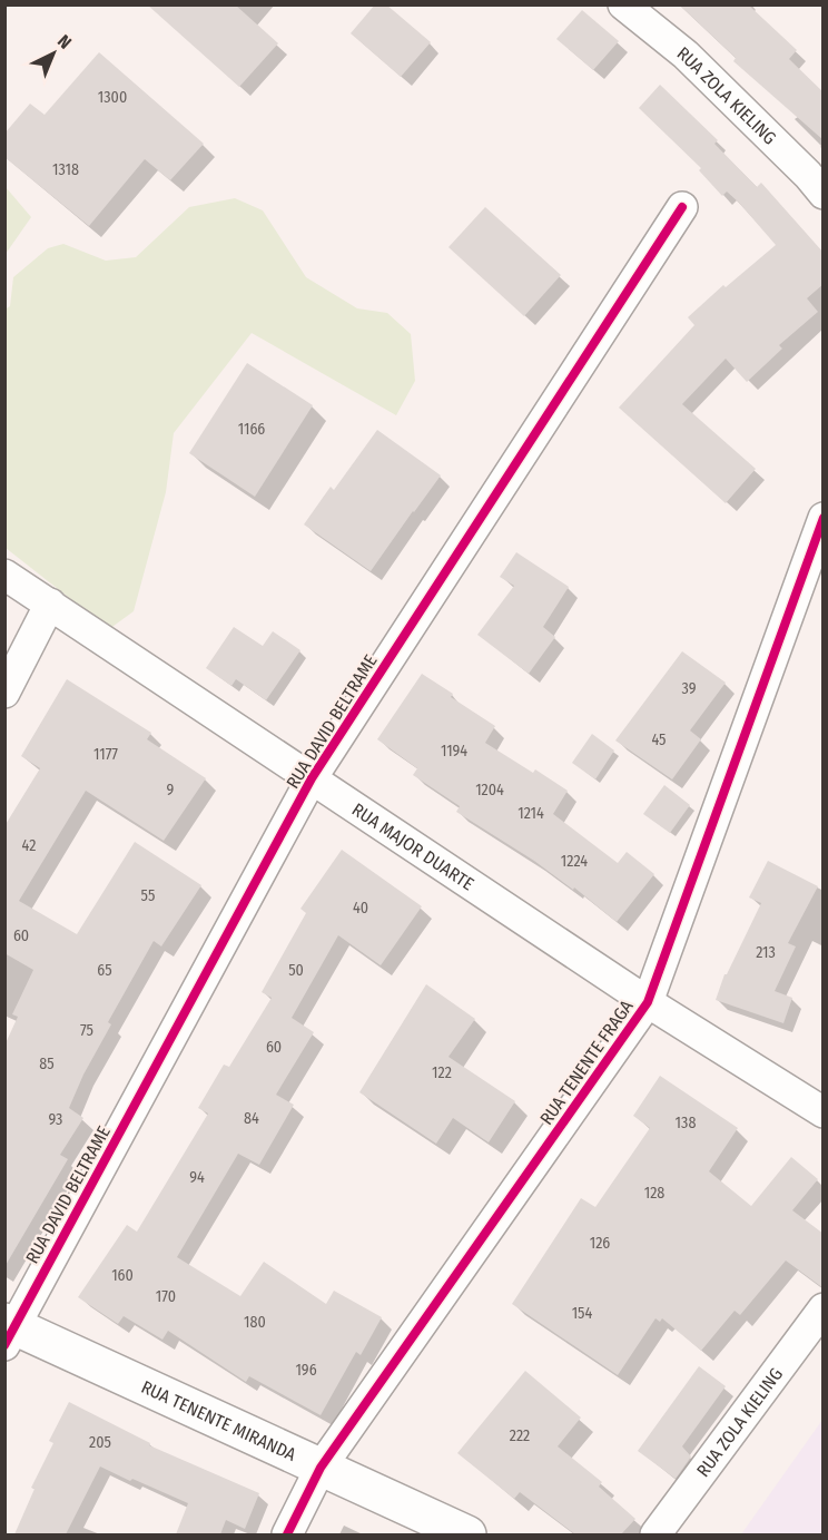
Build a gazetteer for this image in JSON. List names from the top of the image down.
{
  "streets": {
    "street": [
      "RUA ZOLA KIELING",
      "RUA DAVID BELTRAME",
      "RUA MAJOR DUARTE",
      "RUA TENENTE FRAGA",
      "RUA TENENTE MIRANDA"
    ]
  },
  "crossings": [
    ["RUA DAVID BELTRAME", "RUA MAJOR DUARTE"],
    ["RUA DAVID BELTRAME", "RUA TENENTE MIRANDA"],
    ["RUA MAJOR DUARTE", "RUA TENENTE FRAGA"],
    ["RUA TENENTE FRAGA", "RUA TENENTE MIRANDA"]
  ],
  "house_numbers": [
    "1300",
    "1318",
    "1166",
    "39",
    "45",
    "1194",
    "1177",
    "9",
    "1204",
    "1214",
    "42",
    "1224",
    "55",
    "40",
    "60",
    "213",
    "65",
    "50",
    "75",
    "60",
    "85",
    "122",
    "84",
    "93",
    "138",
    "94",
    "128",
    "126",
    "160",
    "170",
    "154",
    "180",
    "196",
    "222",
    "205"
  ],
  "north": "top right"
}
